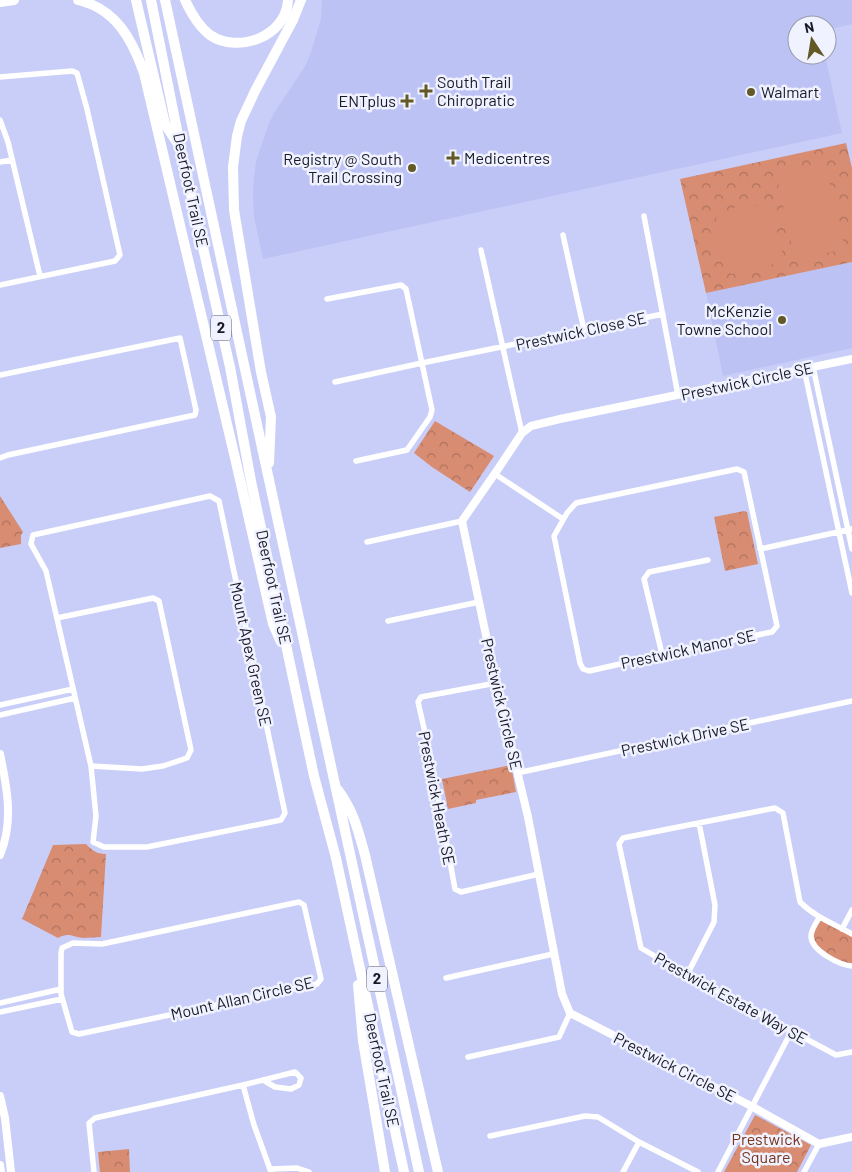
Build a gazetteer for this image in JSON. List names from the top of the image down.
{
  "streets": {
    "highway": ["Deerfoot Trail SE", "2"],
    "street": [
      "Prestwick Close SE",
      "Prestwick Circle SE",
      "Prestwick Manor SE",
      "Mount Apex Green SE",
      "Prestwick Drive SE",
      "Prestwick Heath SE",
      "Mount Allan Circle SE",
      "Prestwick Estate Way SE"
    ]
  },
  "crossings": [
    ["Prestwick Close SE", "Prestwick Circle SE"],
    ["Prestwick Circle SE", "Prestwick Drive SE"],
    ["Prestwick Circle SE", "Prestwick Heath SE"]
  ],
  "parks": ["Prestwick Square"],
  "places": {
    "health": ["South Trail Chiropratic", "ENTplus", "Medicentres"],
    "other": ["Walmart", "Registry @ South Trail Crossing", "McKenzie Towne School"]
  },
  "north": "top"
}
